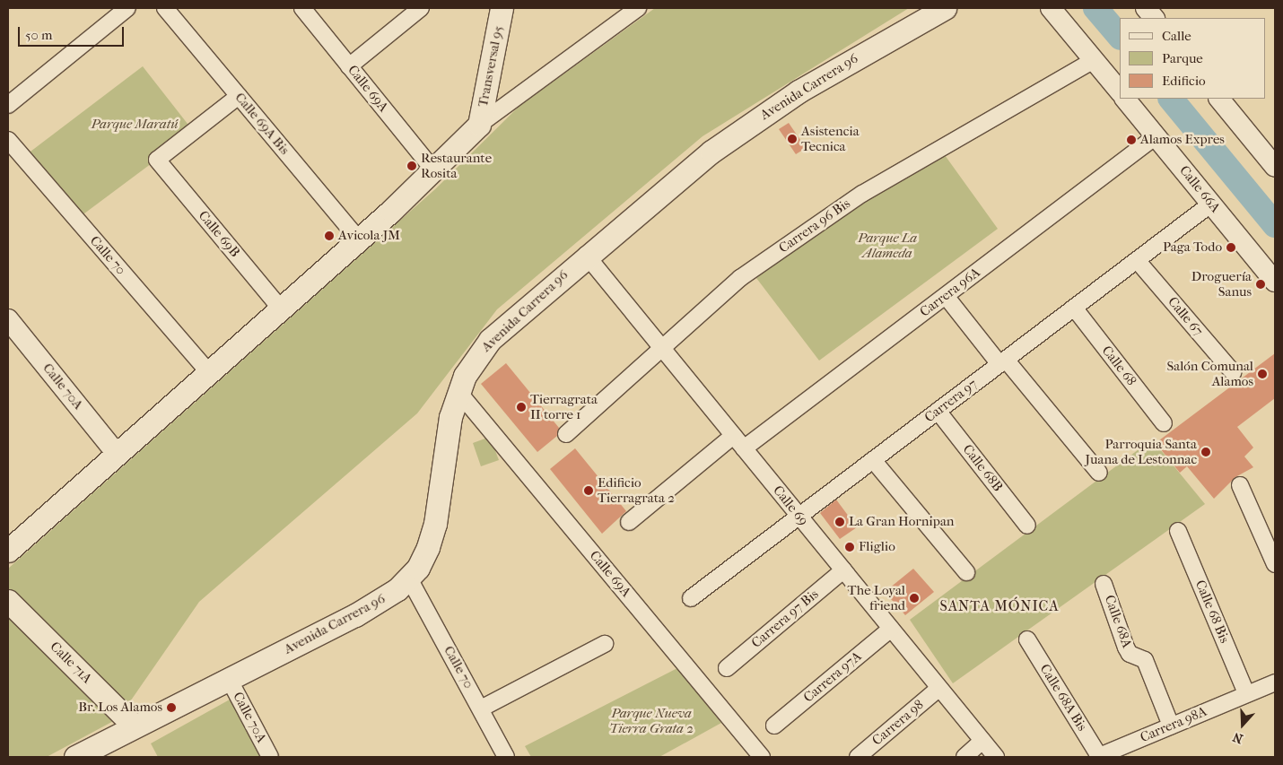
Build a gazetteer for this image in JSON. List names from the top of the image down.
{
  "streets": {
    "main road": ["Transversal 95", "Avenida Carrera 96", "Calle 71A"],
    "street": [
      "Calle 69A",
      "Calle 69A Bis",
      "Calle 66A",
      "Carrera 96 Bis",
      "Calle 69B",
      "Calle 70",
      "Carrera 96A",
      "Calle 67",
      "Calle 68",
      "Calle 70A",
      "Carrera 97",
      "Calle 68B",
      "Calle 69",
      "Calle 68 Bis",
      "Carrera 97 Bis",
      "Calle 68A",
      "Carrera 97A",
      "Calle 68A Bis",
      "Carrera 98",
      "Carrera 98A"
    ]
  },
  "crossings": [
    ["Avenida Carrera 96", "Calle 69A"],
    ["Avenida Carrera 96", "Calle 70"],
    ["Avenida Carrera 96", "Calle 70A"],
    ["Avenida Carrera 96", "Calle 69"],
    ["Avenida Carrera 96", "Calle 71A"],
    ["Calle 69A Bis", "Calle 69B"],
    ["Calle 66A", "Carrera 96A"],
    ["Calle 66A", "Carrera 97"],
    ["Carrera 96 Bis", "Calle 69"],
    ["Carrera 96A", "Calle 69"],
    ["Calle 67", "Carrera 97"],
    ["Calle 68", "Carrera 97"],
    ["Carrera 97", "Calle 68B"],
    ["Carrera 97", "Calle 69"],
    ["Calle 69", "Carrera 97 Bis"],
    ["Calle 69", "Carrera 97A"],
    ["Calle 69", "Carrera 98"],
    ["Calle 68 Bis", "Carrera 98A"],
    ["Calle 68A", "Carrera 98A"],
    ["Calle 68A Bis", "Carrera 98A"]
  ],
  "districts": ["SANTA MÓNICA"],
  "parks": ["Parque Maratú", "Parque La Alameda", "Parque Nueva Tierra Grata 2"],
  "places": [
    "Asistencia Tecnica",
    "Alamos Expres",
    "Restaurante Rosita",
    "Avicola JM",
    "Paga Todo",
    "Droguería Sanus",
    "Salón Comunal Alamos",
    "Tierragrata II torre 1",
    "Parroquia Santa Juana de Lestonnac",
    "Edificio Tierragrata 2",
    "La Gran Hornipan",
    "Fliglio",
    "The Loyal friend",
    "Br. Los Alamos"
  ],
  "legend": ["Calle", "Parque", "Edificio"],
  "scale_bar": "50 m",
  "north": "bottom"
}
